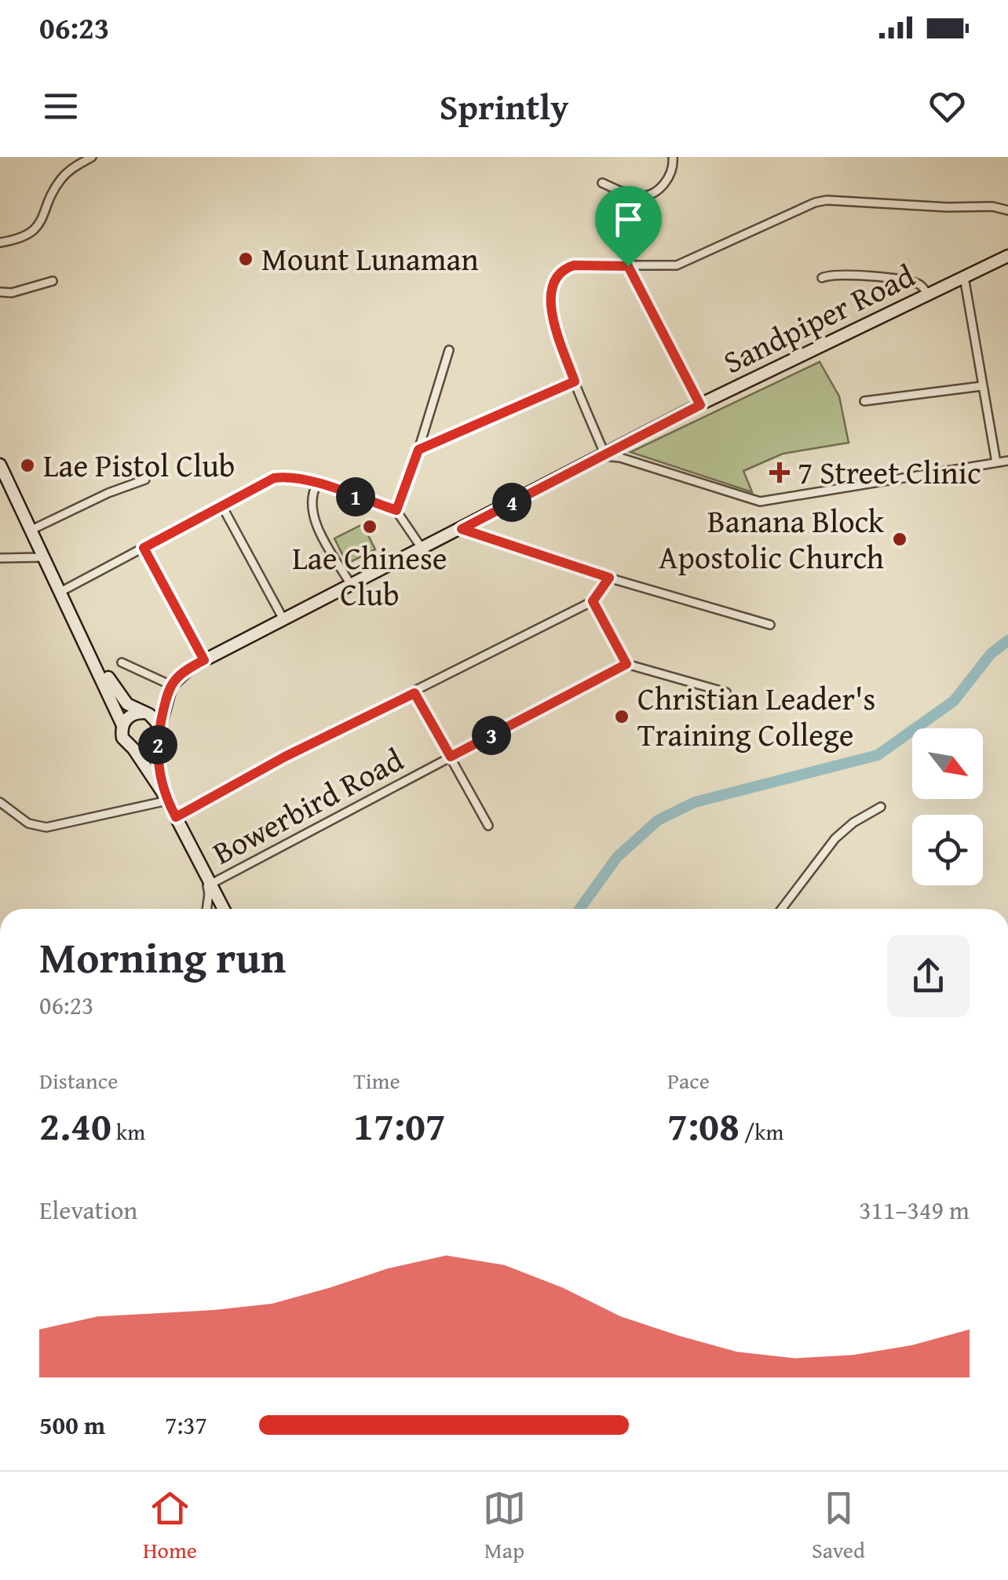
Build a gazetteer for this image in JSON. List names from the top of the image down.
{
  "streets": {
    "street": ["Sandpiper Road", "Bowerbird Road"]
  },
  "places": {
    "other": [
      "Mount Lunaman",
      "Lae Pistol Club",
      "Lae Chinese Club",
      "Banana Block Apostolic Church",
      "Christian Leader's Training College"
    ],
    "health": ["7 Street Clinic"]
  },
  "north": "bottom right",
  "page": {
    "status": "06:23",
    "header": "Sprintly",
    "pins": [
      "1",
      "4",
      "3",
      "2"
    ],
    "heading": ["Morning run", "06:23"],
    "stats": [
      ["Distance", "2.40 km"],
      ["Time", "17:07"],
      ["Pace", "7:08 /km"]
    ],
    "chart": ["Elevation", "311–349 m"],
    "list": [
      {
        "name": "500 m",
        "note": "7:37"
      }
    ],
    "tabs": ["Home", "Map", "Saved"]
  }
}
